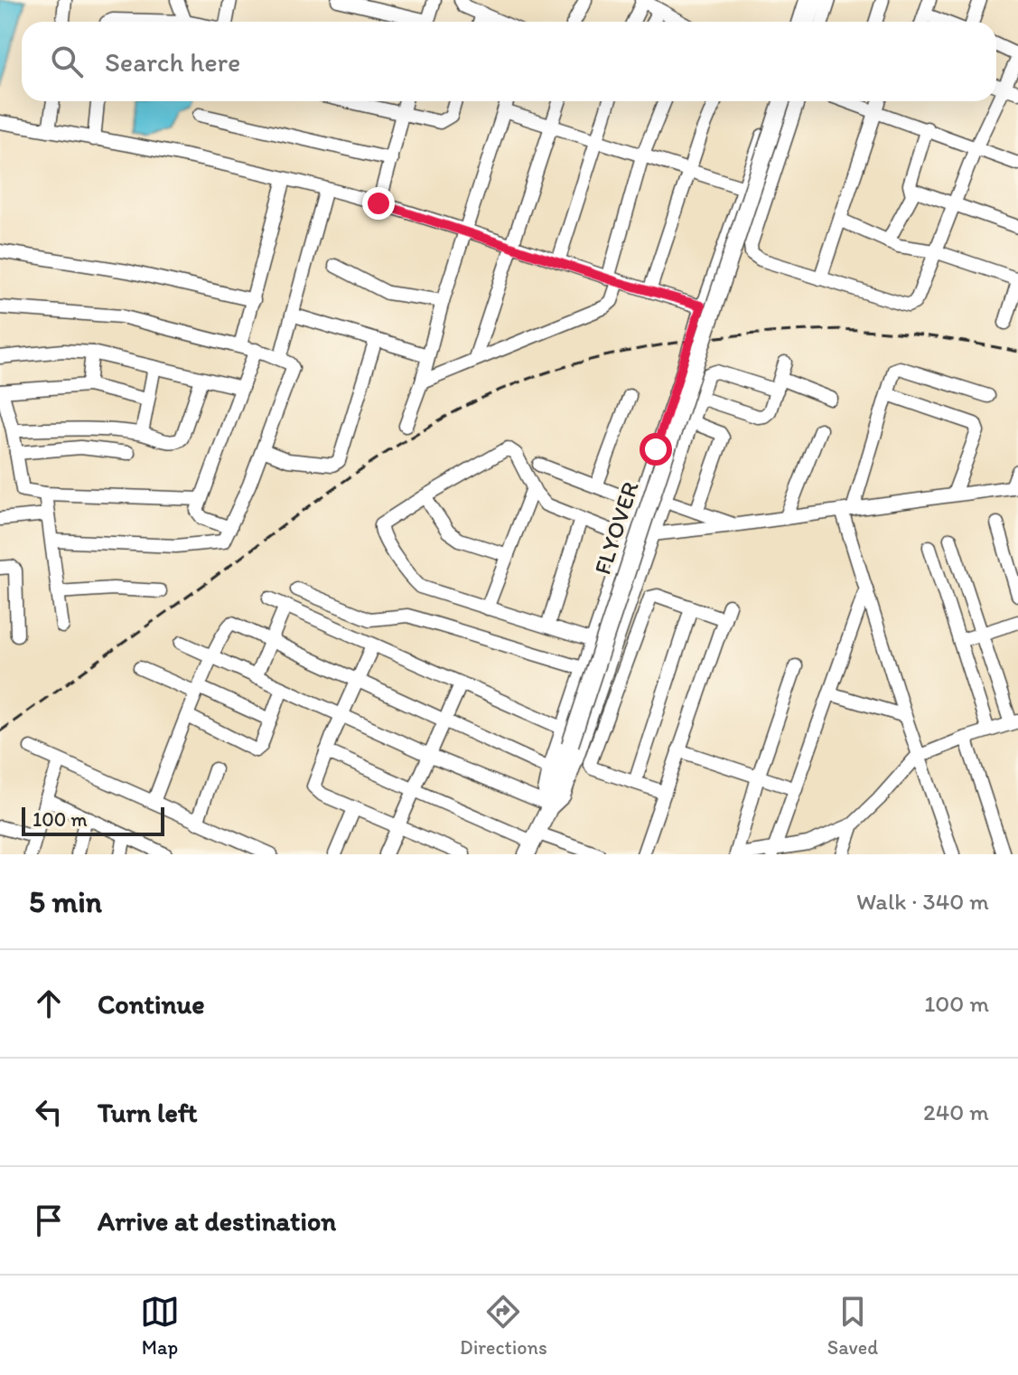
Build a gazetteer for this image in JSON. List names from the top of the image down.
{
  "streets": {
    "main road": ["FLYOVER"]
  },
  "scale_bar": "100 m",
  "page": {
    "search": "Search here",
    "scale": "100 m",
    "heading": ["5 min", "Walk · 340 m"],
    "list": [
      ["Continue", "100 m"],
      ["Turn left", "240 m"],
      "Arrive at destination"
    ],
    "nav": ["Map", "Directions", "Saved"]
  }
}
